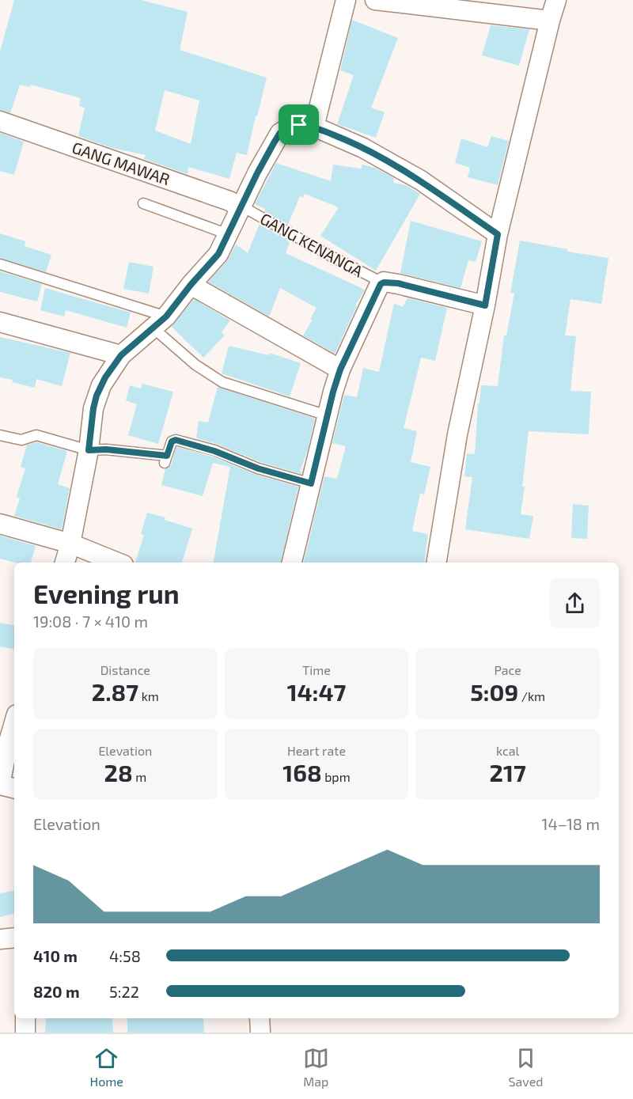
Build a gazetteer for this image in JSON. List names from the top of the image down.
{
  "streets": {
    "street": ["GANG MAWAR"],
    "lane": ["GANG KENANGA"]
  },
  "crossings": [
    ["GANG MAWAR", "GANG KENANGA"]
  ],
  "page": {
    "heading": ["Evening run", "19:08 · 7 × 410 m"],
    "stats": [
      ["Distance", "2.87 km"],
      ["Time", "14:47"],
      ["Pace", "5:09 /km"],
      ["Elevation", "28 m"],
      ["Heart rate", "168 bpm"],
      ["kcal", "217"]
    ],
    "chart": ["Elevation", "14–18 m"],
    "list": [
      {
        "name": "410 m",
        "note": "4:58"
      },
      {
        "name": "820 m",
        "note": "5:22"
      }
    ],
    "tabs": ["Home", "Map", "Saved"]
  }
}
